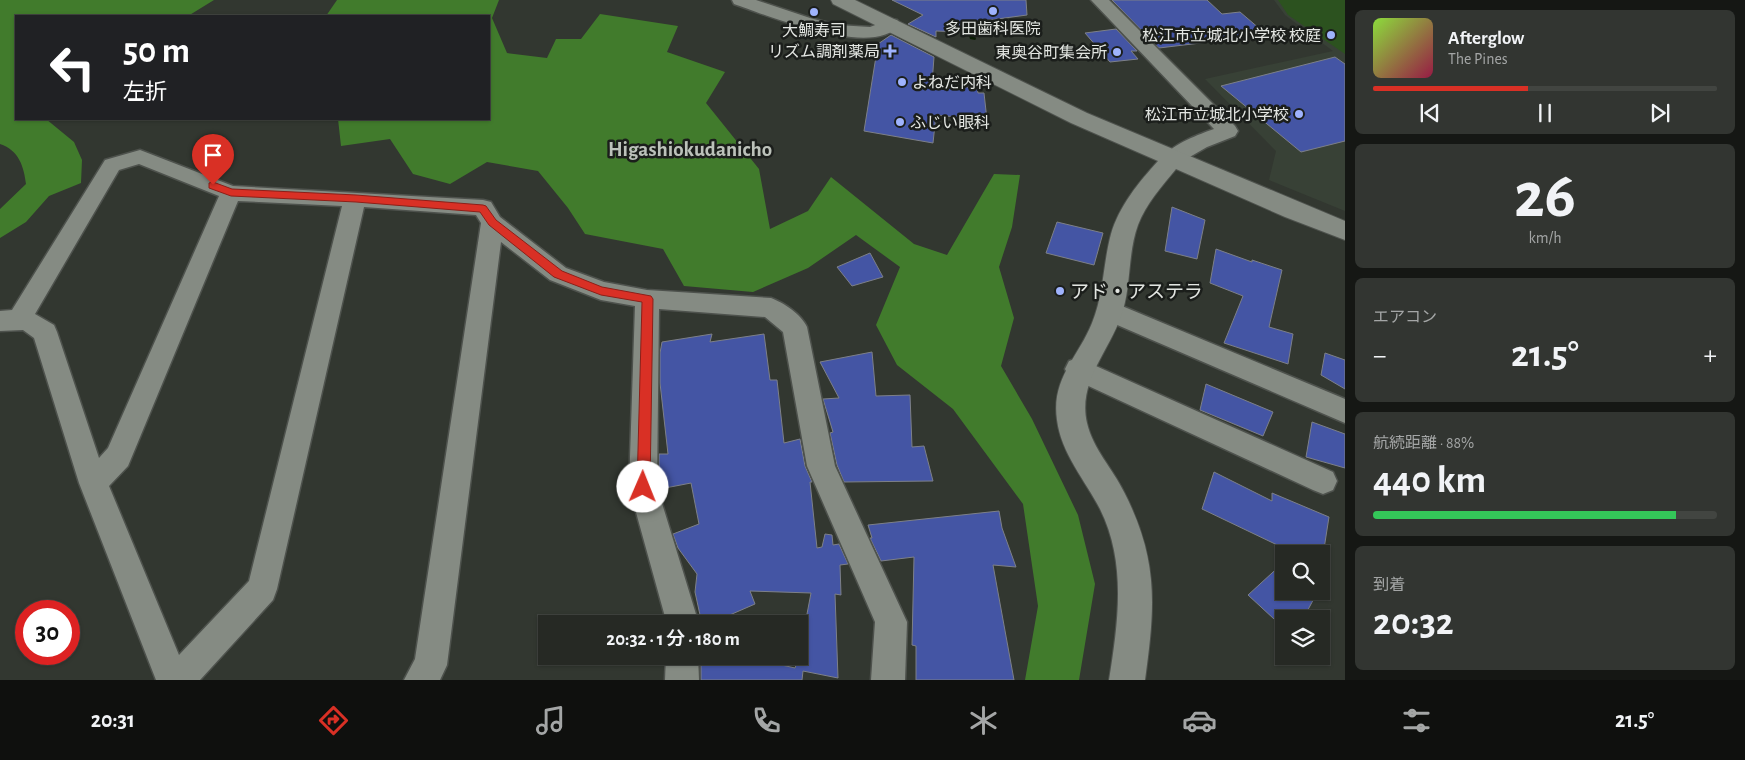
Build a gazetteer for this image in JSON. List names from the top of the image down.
{
  "districts": ["Higashiokudanicho"],
  "places": {
    "other": [
      "多田歯科医院",
      "大鯛寿司",
      "松江市立城北小学校 校庭",
      "東奥谷町集会所",
      "よねだ内科",
      "松江市立城北小学校",
      "ふじい眼科",
      "アド・アステラ"
    ],
    "health": ["リズム調剤薬局"]
  },
  "page": {
    "turn": ["50 m", "左折"],
    "song": ["Afterglow", "The Pines"],
    "tile": [
      ["26", "km/h"],
      "エアコン",
      ["航続距離 · 88%", "440 km"],
      ["到着", "20:32"]
    ],
    "heat": ["−", "21.5°", "+"],
    "limit": "30",
    "trip": "20:32 · 1 分 · 180 m",
    "tabs": ["20:31", "21.5°"]
  }
}
